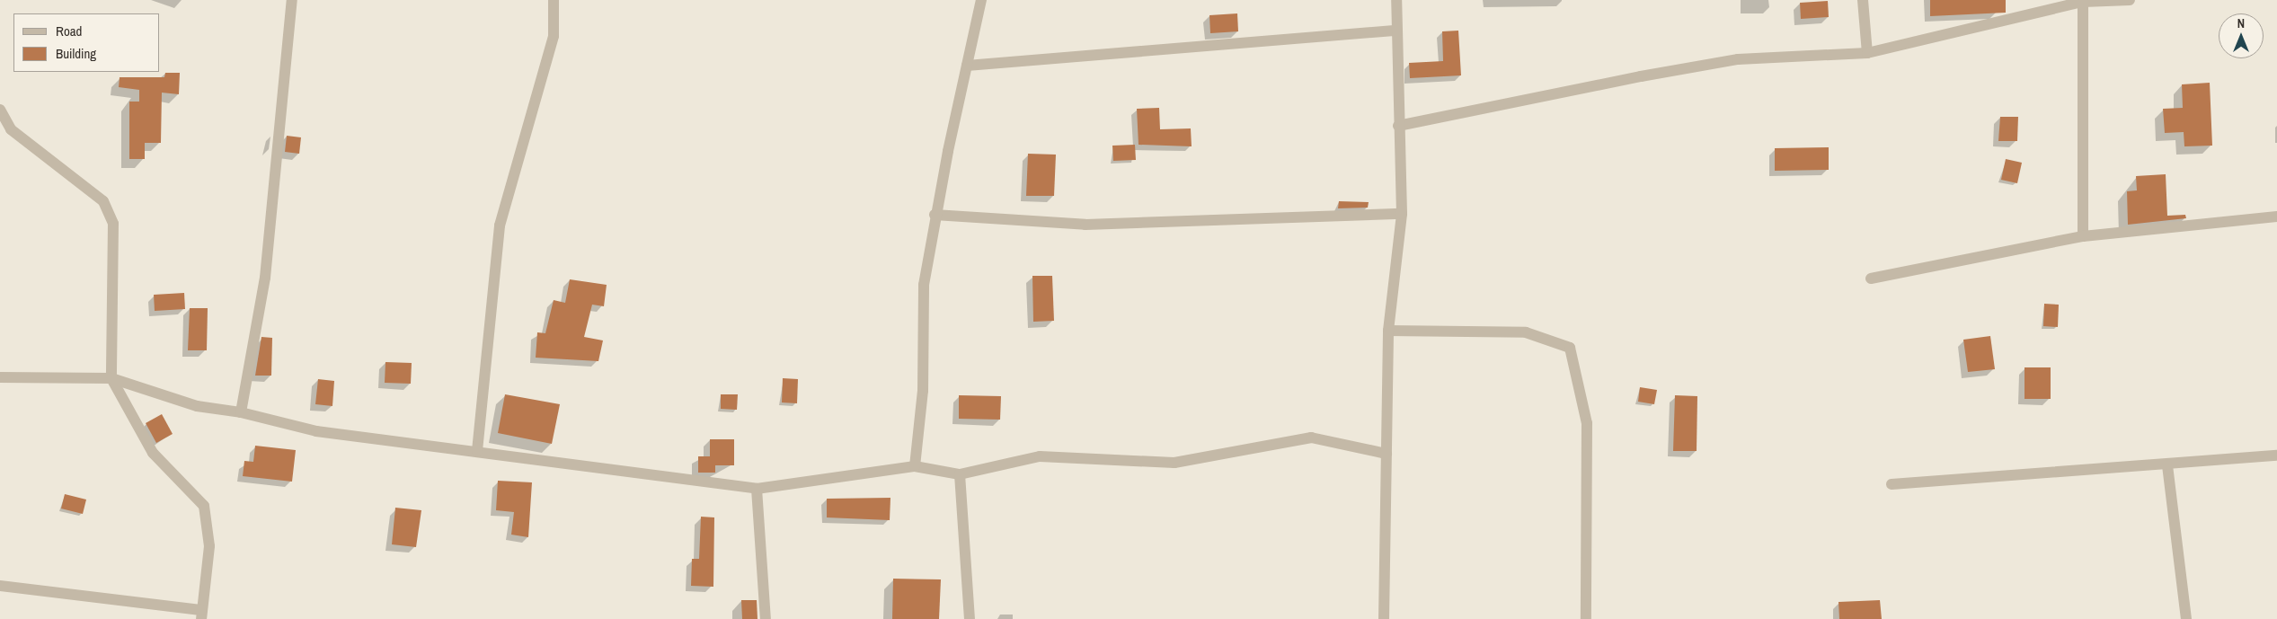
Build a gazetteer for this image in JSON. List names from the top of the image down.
{
  "legend": ["Road", "Building"],
  "north": "top"
}
